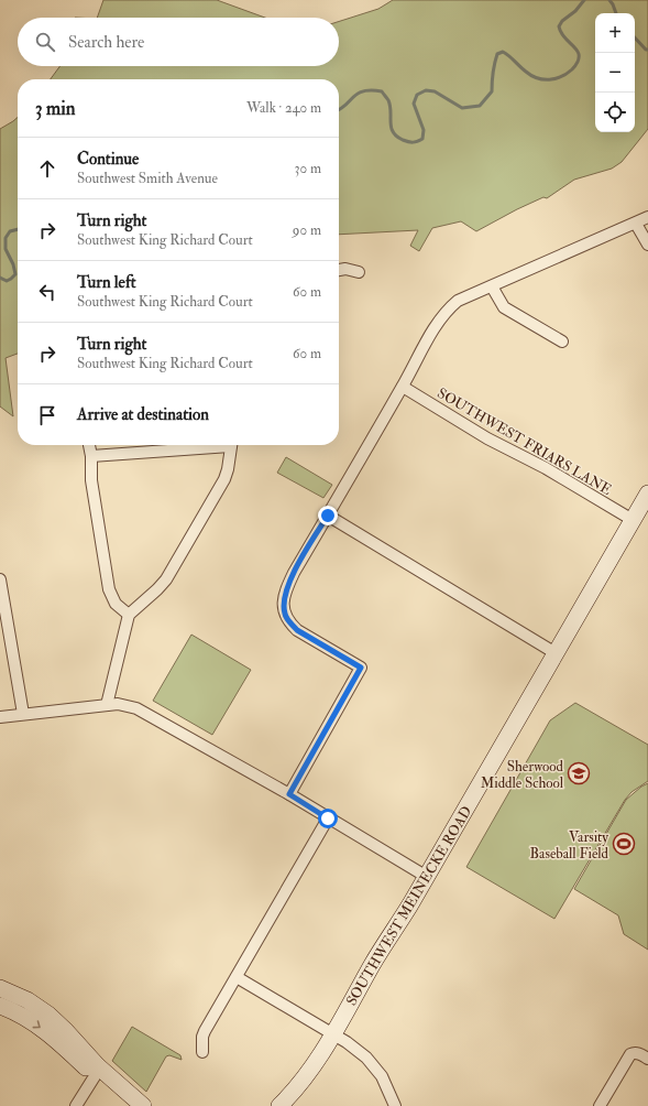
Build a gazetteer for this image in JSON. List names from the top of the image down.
{
  "streets": {
    "main road": ["SOUTHWEST MEINECKE ROAD"],
    "street": ["SOUTHWEST FRIARS LANE"]
  },
  "crossings": [
    ["SOUTHWEST FRIARS LANE", "SOUTHWEST MEINECKE ROAD"]
  ],
  "places": {
    "school or university": ["Sherwood Middle School"],
    "sports": ["Varsity Baseball Field"]
  },
  "page": {
    "map_buttons": ["+", "−"],
    "search": "Search here",
    "heading": ["3 min", "Walk · 240 m"],
    "list": [
      ["Continue", "Southwest Smith Avenue", "30 m"],
      ["Turn right", "Southwest King Richard Court", "90 m"],
      ["Turn left", "Southwest King Richard Court", "60 m"],
      ["Turn right", "Southwest King Richard Court", "60 m"],
      "Arrive at destination"
    ]
  }
}
